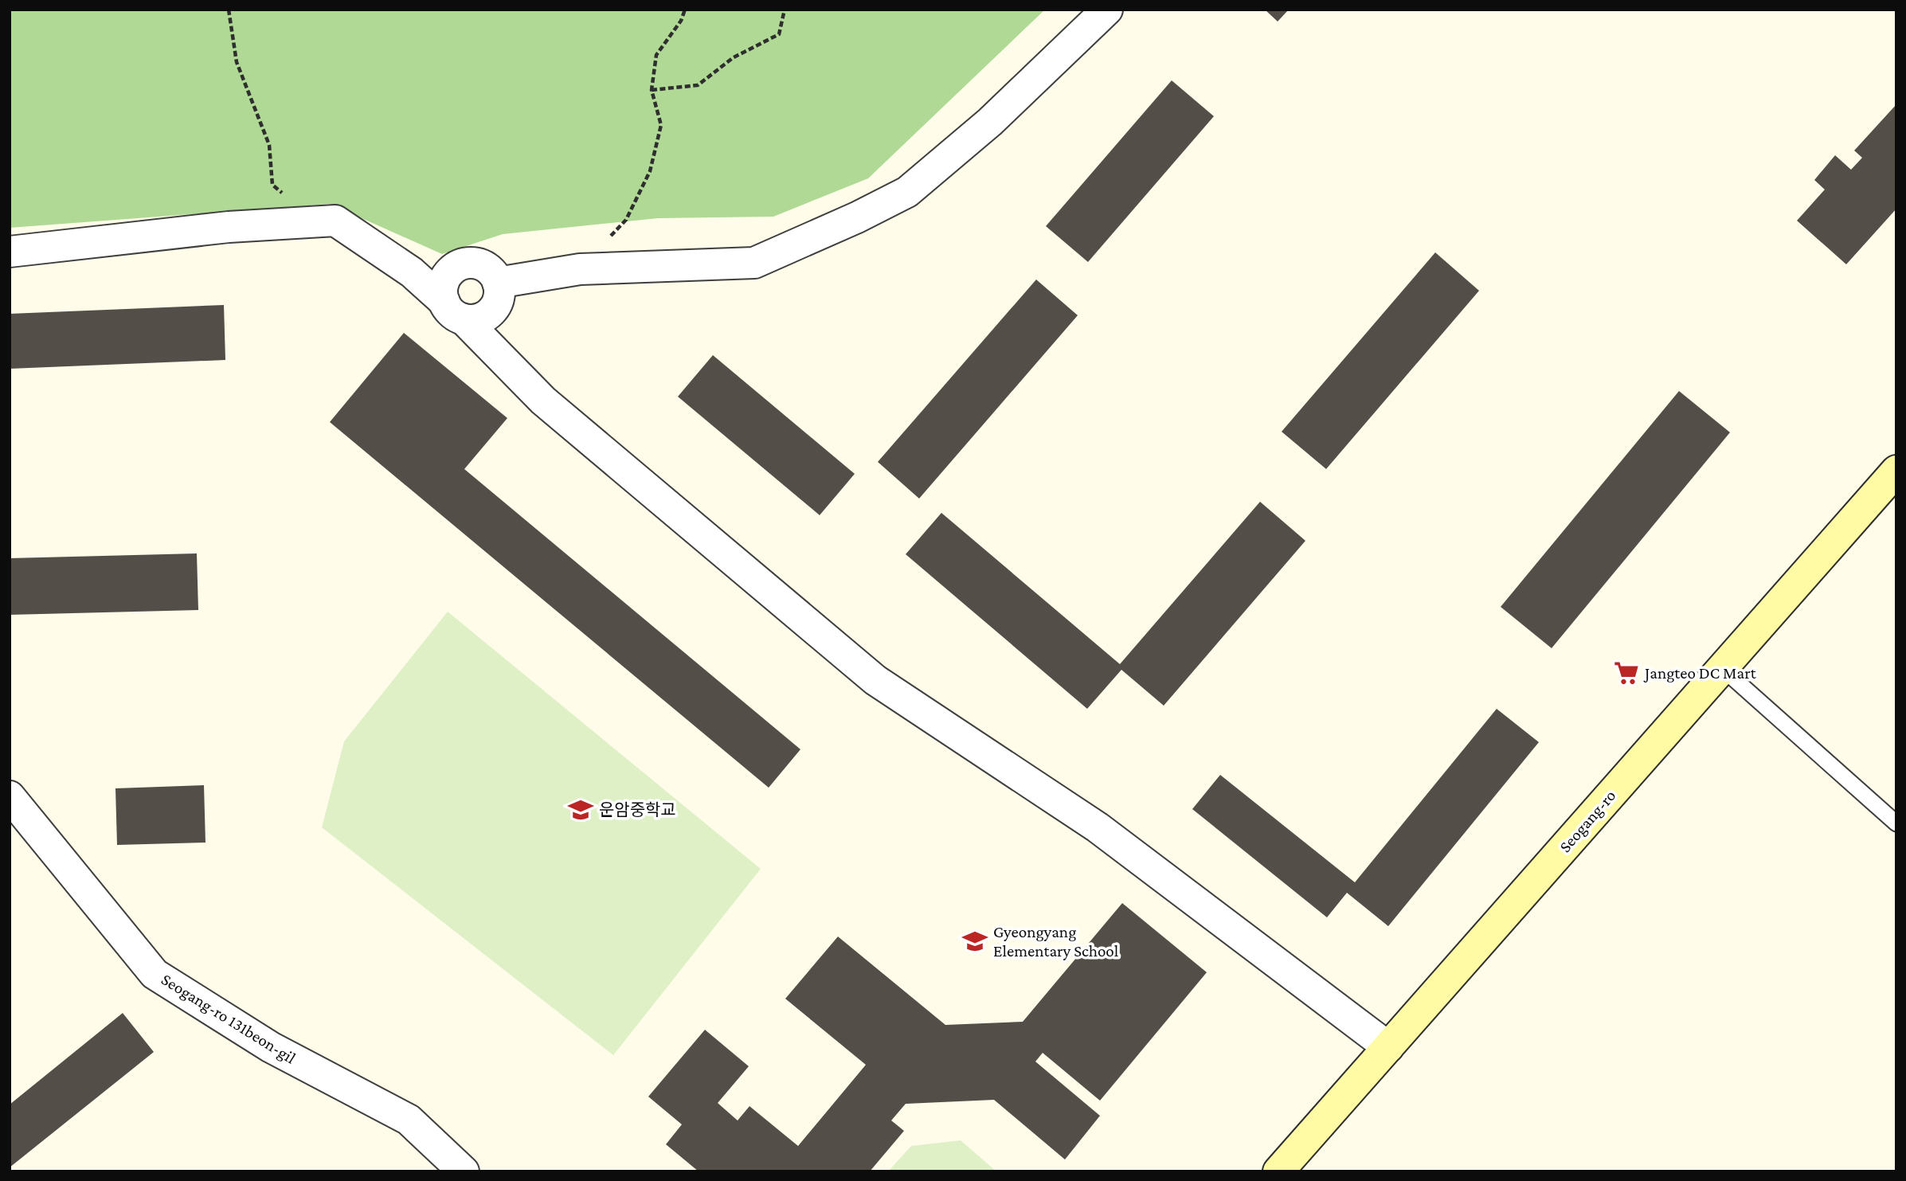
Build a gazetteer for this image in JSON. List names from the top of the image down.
{
  "streets": {
    "main road": ["Seogang-ro"],
    "street": ["Seogang-ro 131beon-gil"]
  },
  "places": {
    "supermarket": ["Jangteo DC Mart"],
    "school or university": ["운암중학교", "Gyeongyang Elementary School"]
  }
}
